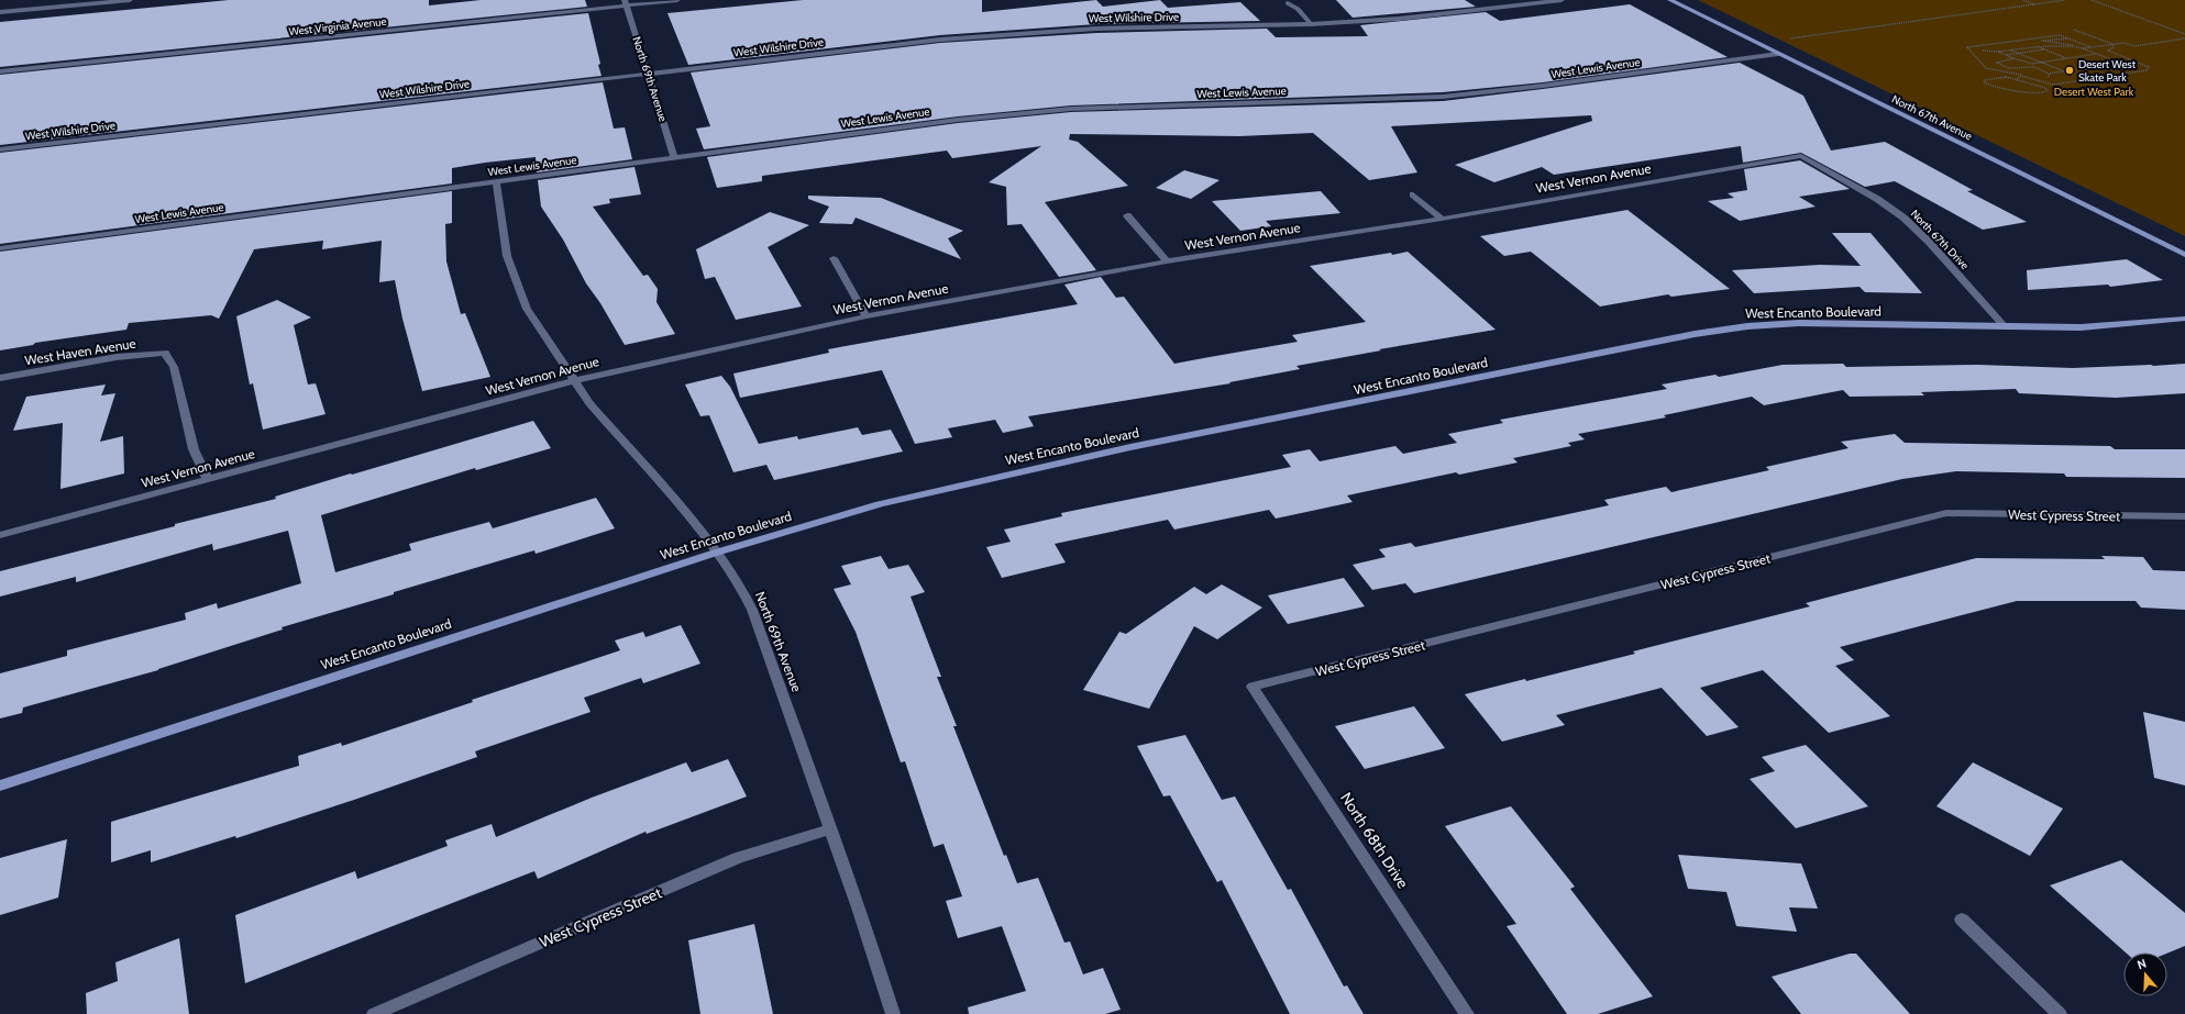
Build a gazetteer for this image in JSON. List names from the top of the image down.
{
  "streets": {
    "street": [
      "West Wilshire Drive",
      "West Virginia Avenue",
      "West Lewis Avenue",
      "North 69th Avenue",
      "North 67th Avenue",
      "West Vernon Avenue",
      "North 67th Drive",
      "West Encanto Boulevard",
      "West Haven Avenue",
      "West Cypress Street",
      "North 68th Drive"
    ]
  },
  "crossings": [
    ["West Wilshire Drive", "North 69th Avenue"],
    ["West Virginia Avenue", "North 69th Avenue"],
    ["West Lewis Avenue", "North 69th Avenue"],
    ["West Lewis Avenue", "North 67th Avenue"],
    ["North 69th Avenue", "West Vernon Avenue"],
    ["North 69th Avenue", "West Encanto Boulevard"],
    ["North 69th Avenue", "West Cypress Street"],
    ["West Vernon Avenue", "North 67th Drive"],
    ["West Vernon Avenue", "West Haven Avenue"],
    ["North 67th Drive", "West Encanto Boulevard"],
    ["West Cypress Street", "North 68th Drive"]
  ],
  "parks": ["Desert West Park"],
  "places": ["Desert West Skate Park"],
  "north": "top"
}
